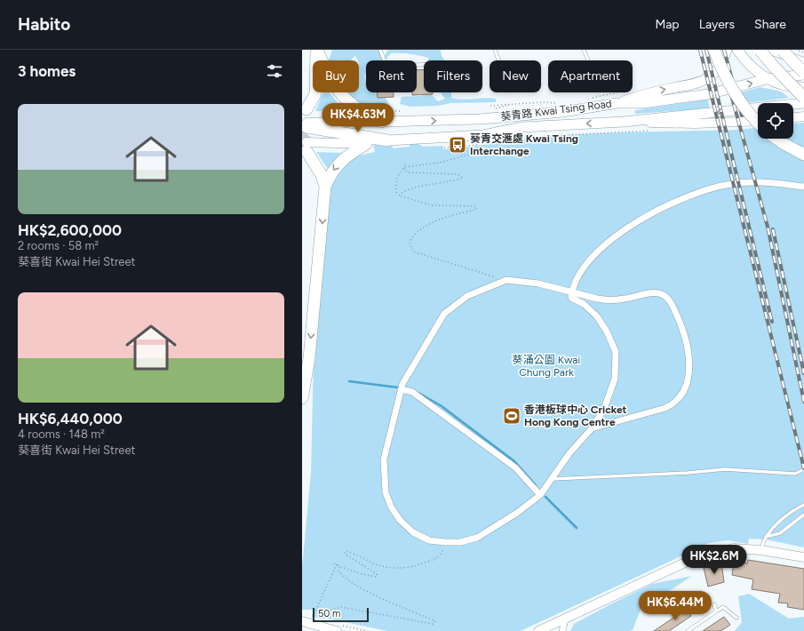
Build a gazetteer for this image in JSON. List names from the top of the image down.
{
  "streets": {
    "main road": ["葵青路 Kwai Tsing Road"]
  },
  "parks": ["葵涌公園 Kwai Chung Park"],
  "places": {
    "bus stop": ["葵青交滙處 Kwai Tsing Interchange"],
    "sports": ["香港板球中心 Cricket Hong Kong Centre"]
  },
  "scale_bar": "50 m",
  "page": {
    "header": "Habito",
    "nav": ["Map", "Layers", "Share"],
    "heading": "3 homes",
    "chip": [
      "Buy",
      "Rent",
      "Filters",
      "New",
      "Apartment"
    ],
    "list": [
      {
        "name": "HK$2,600,000",
        "note": "2 rooms · 58 m² · 葵喜街 Kwai Hei Street"
      },
      {
        "name": "HK$6,440,000",
        "note": "4 rooms · 148 m² · 葵喜街 Kwai Hei Street"
      }
    ],
    "price": ["HK$4.63M", "HK$2.6M", "HK$6.44M"],
    "scale": "50 m"
  }
}
